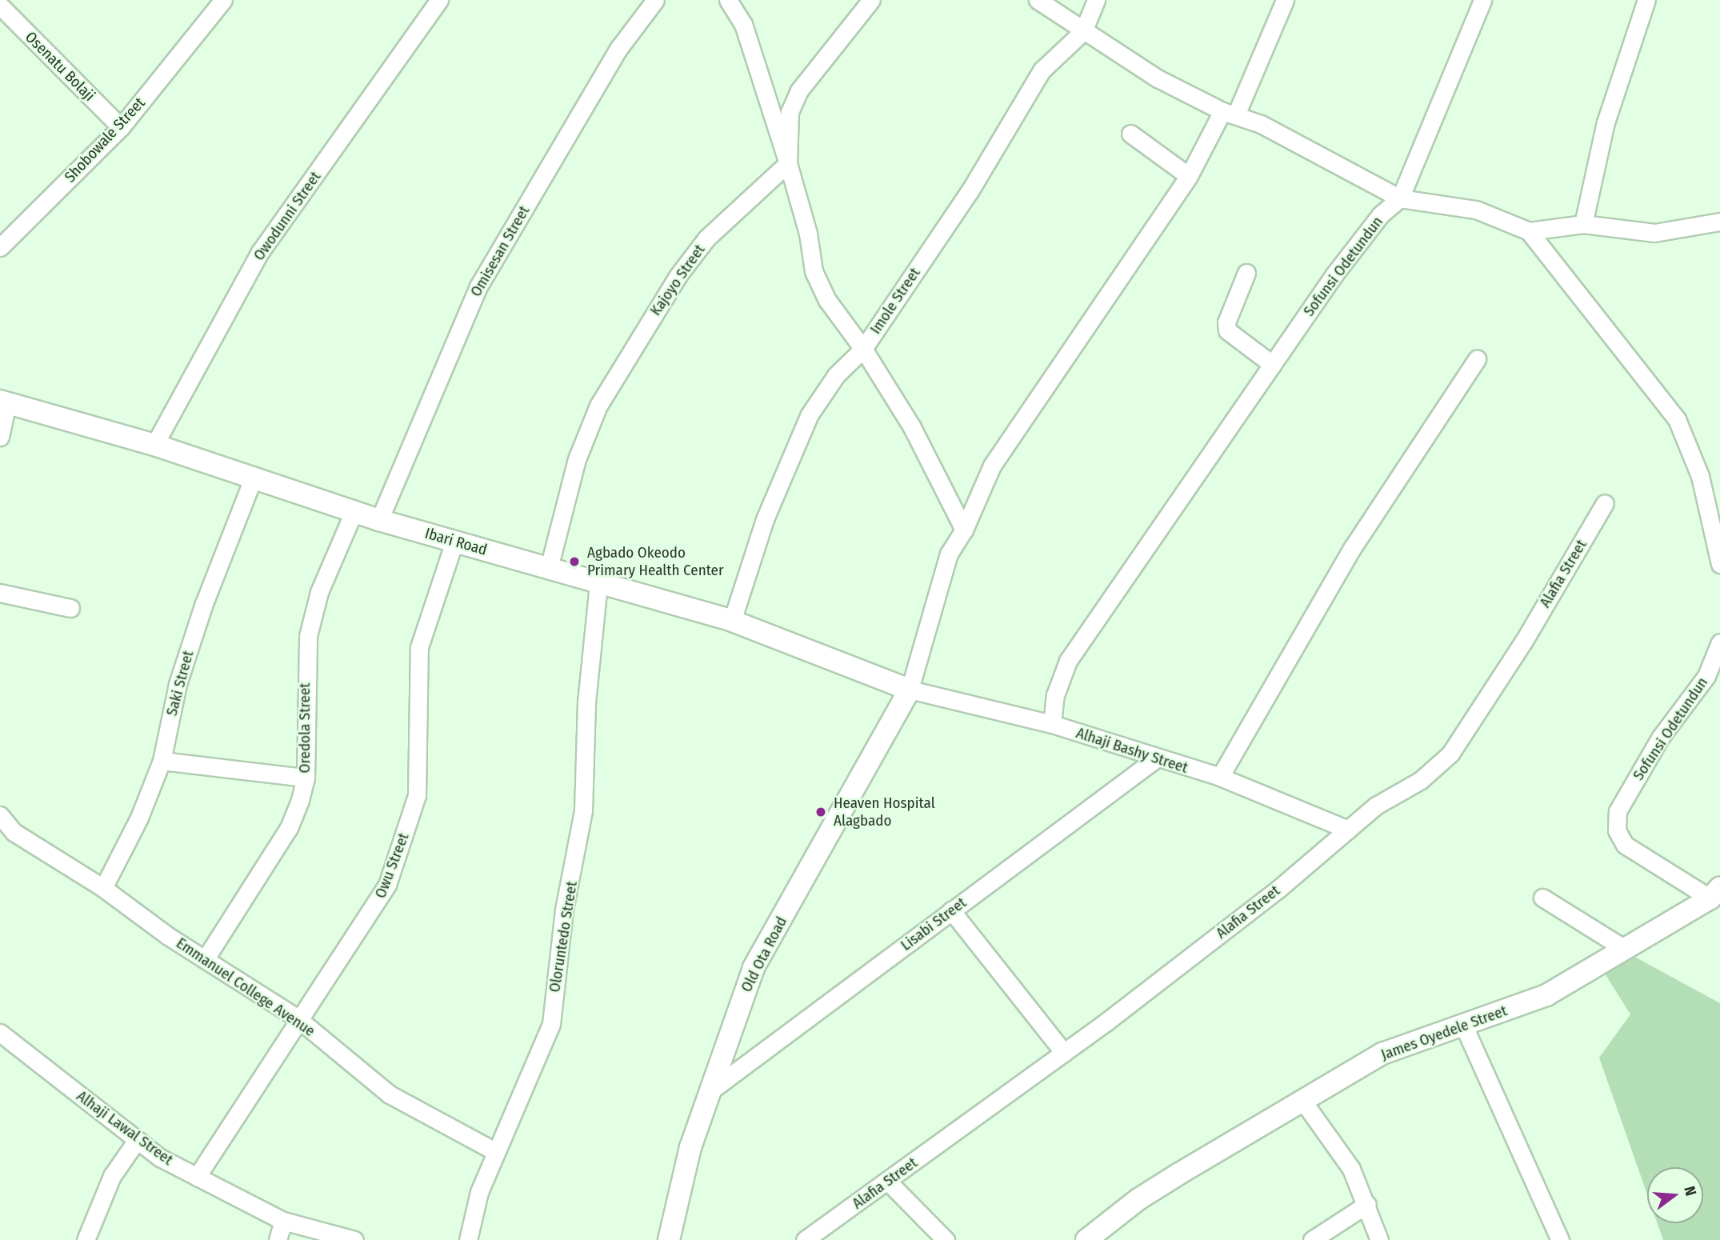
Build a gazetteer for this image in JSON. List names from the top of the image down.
{
  "streets": {
    "street": [
      "Osenatu Bolaji",
      "Shobowale Street",
      "Owodunni Street",
      "Omisesan Street",
      "Sofunsi Odetundun",
      "Kajoyo Street",
      "Imole Street",
      "Ibari Road",
      "Alafia Street",
      "Saki Street",
      "Oredola Street",
      "Alhaji Bashy Street",
      "Owu Street",
      "Lisabi Street",
      "Oloruntedo Street",
      "Old Ota Road",
      "Emmanuel College Avenue",
      "James Oyedele Street",
      "Alhaji Lawal Street"
    ]
  },
  "crossings": [
    ["Osenatu Bolaji", "Shobowale Street"],
    ["Owodunni Street", "Ibari Road"],
    ["Omisesan Street", "Ibari Road"],
    ["Sofunsi Odetundun", "Alhaji Bashy Street"],
    ["Sofunsi Odetundun", "James Oyedele Street"],
    ["Kajoyo Street", "Ibari Road"],
    ["Imole Street", "Ibari Road"],
    ["Ibari Road", "Saki Street"],
    ["Ibari Road", "Oredola Street"],
    ["Ibari Road", "Alhaji Bashy Street"],
    ["Ibari Road", "Owu Street"],
    ["Ibari Road", "Oloruntedo Street"],
    ["Ibari Road", "Old Ota Road"],
    ["Alafia Street", "Alhaji Bashy Street"],
    ["Saki Street", "Emmanuel College Avenue"],
    ["Oredola Street", "Emmanuel College Avenue"],
    ["Alhaji Bashy Street", "Lisabi Street"],
    ["Alhaji Bashy Street", "Old Ota Road"],
    ["Owu Street", "Emmanuel College Avenue"],
    ["Owu Street", "Alhaji Lawal Street"],
    ["Lisabi Street", "Old Ota Road"],
    ["Oloruntedo Street", "Emmanuel College Avenue"]
  ],
  "places": ["Agbado Okeodo Primary Health Center", "Heaven Hospital Alagbado"],
  "north": "right"
}
